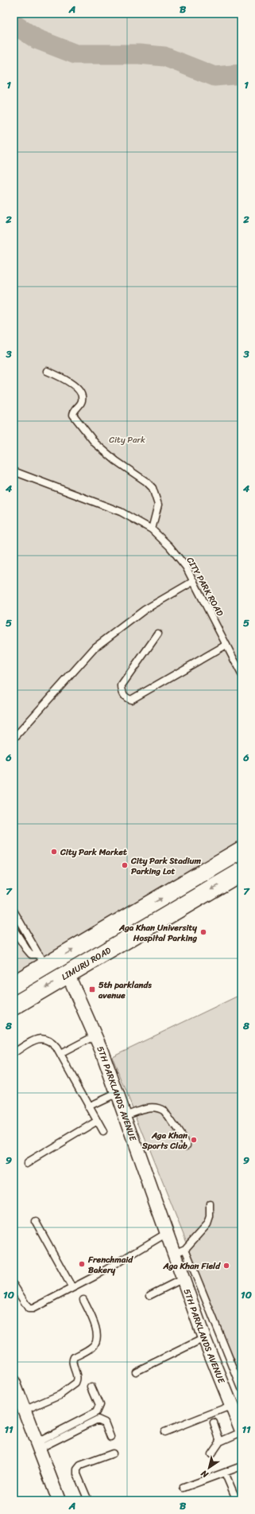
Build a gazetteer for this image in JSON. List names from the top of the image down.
{
  "streets": {
    "main road": ["LIMURU ROAD"],
    "street": ["5TH PARKLANDS AVENUE"],
    "lane": ["CITY PARK ROAD"]
  },
  "crossings": [
    ["LIMURU ROAD", "5TH PARKLANDS AVENUE"]
  ],
  "parks": ["City Park"],
  "places": {
    "other": [
      "City Park Market",
      "City Park Stadium Parking Lot",
      "Aga Khan University Hospital Parking",
      "Aga Khan Sports Club",
      "Frenchmaid Bakery",
      "Aga Khan Field"
    ],
    "transit": ["5th parklands avenue"]
  },
  "north": "bottom left",
  "grid": {
    "columns": ["A", "B"],
    "rows": [
      "1",
      "2",
      "3",
      "4",
      "5",
      "6",
      "7",
      "8",
      "9",
      "10",
      "11"
    ]
  }
}
